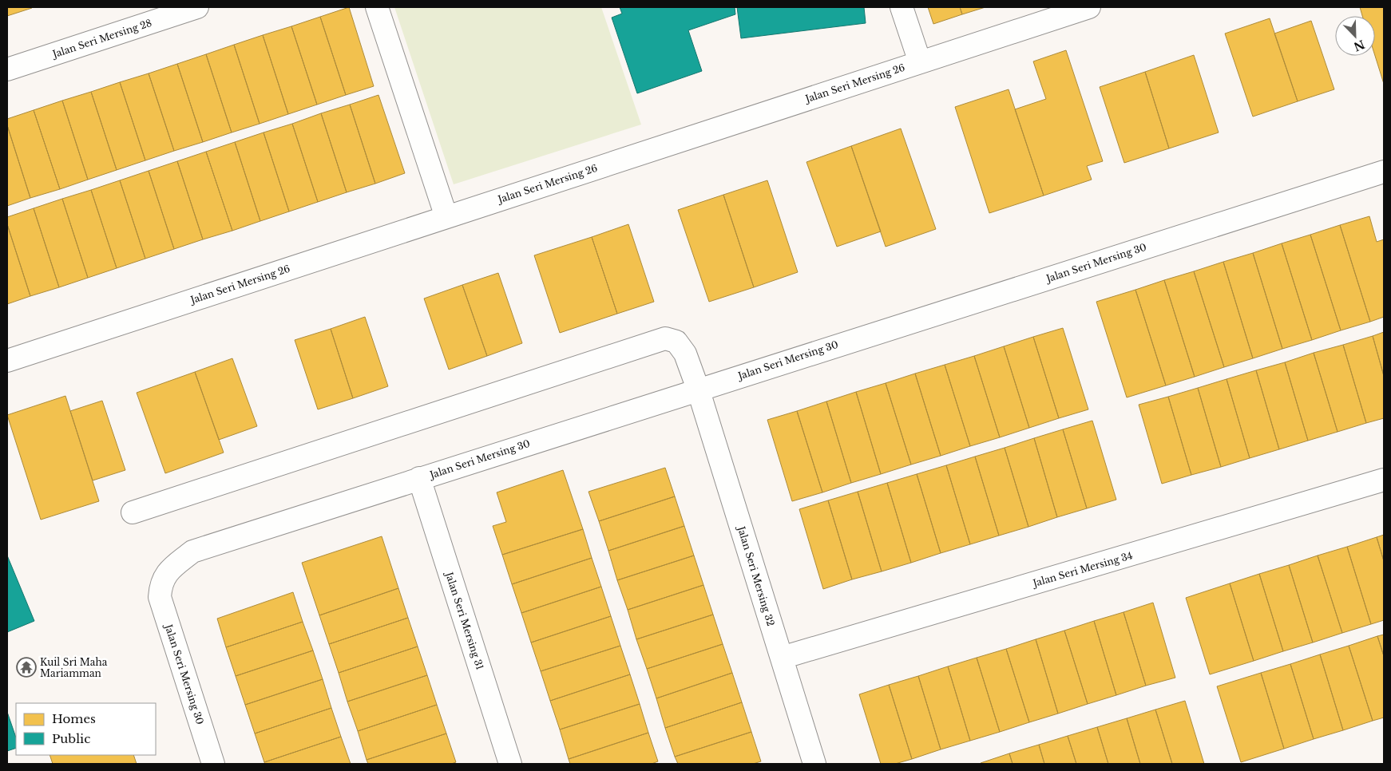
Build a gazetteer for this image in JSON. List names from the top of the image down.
{
  "streets": {
    "street": [
      "Jalan Seri Mersing 28",
      "Jalan Seri Mersing 26",
      "Jalan Seri Mersing 30",
      "Jalan Seri Mersing 34",
      "Jalan Seri Mersing 32",
      "Jalan Seri Mersing 31"
    ]
  },
  "crossings": [
    ["Jalan Seri Mersing 30", "Jalan Seri Mersing 32"],
    ["Jalan Seri Mersing 30", "Jalan Seri Mersing 31"],
    ["Jalan Seri Mersing 34", "Jalan Seri Mersing 32"]
  ],
  "places": {
    "temple": ["Kuil Sri Maha Mariamman"]
  },
  "legend": ["Homes", "Public"],
  "north": "bottom right"
}
